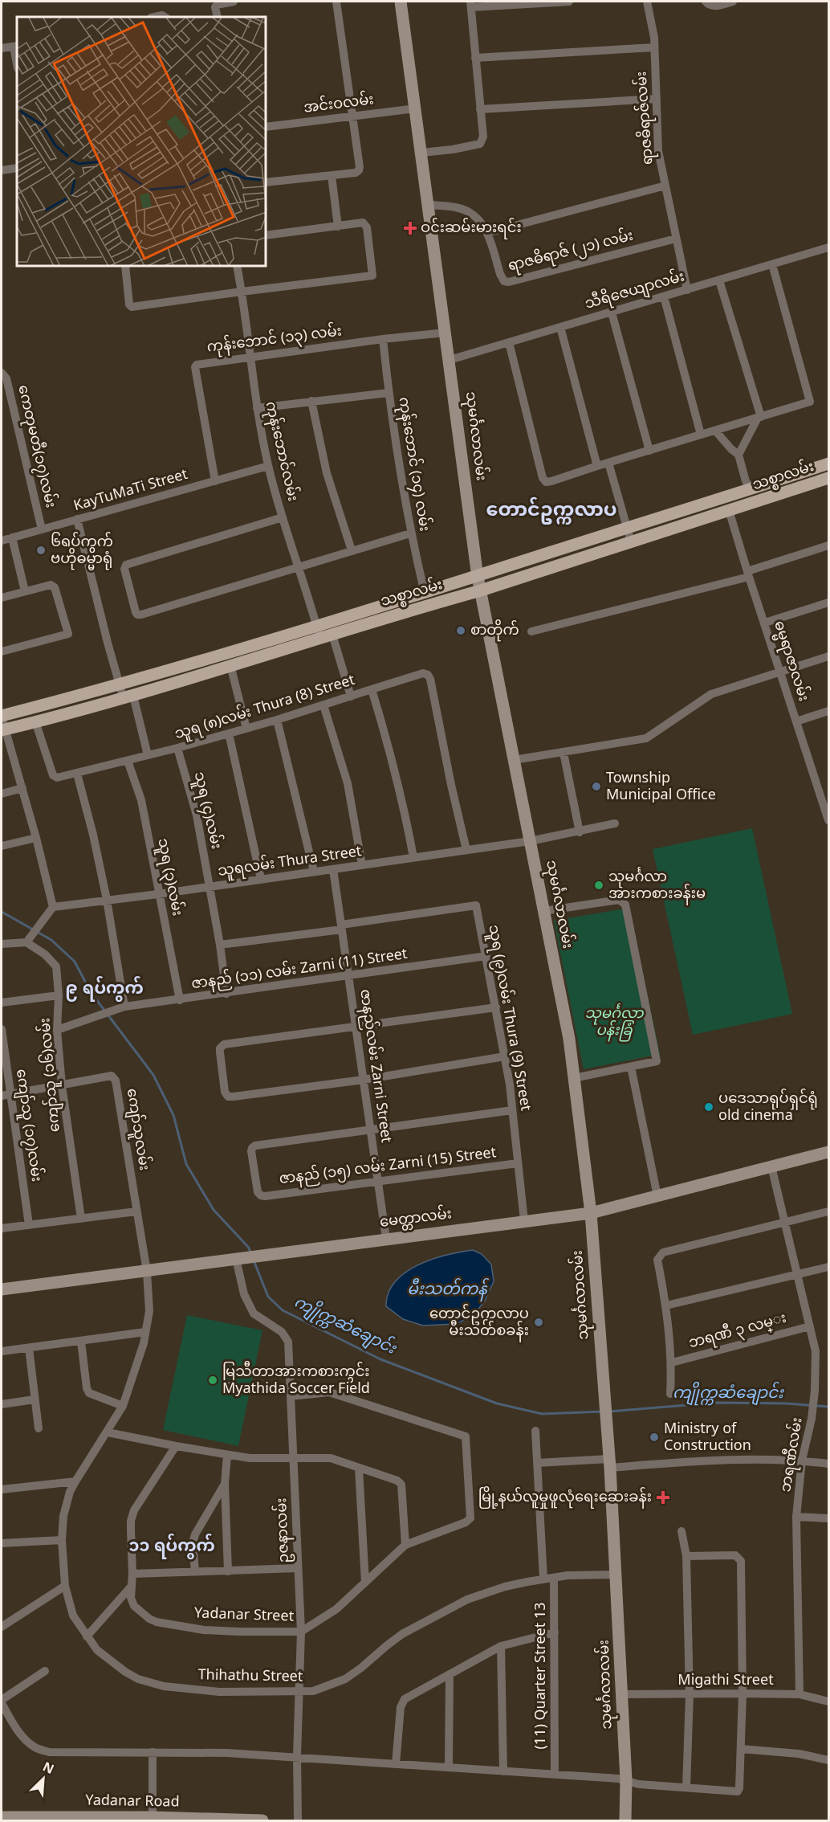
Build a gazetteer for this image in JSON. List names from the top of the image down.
{
  "streets": {
    "main road": [
      "သုမင်္ဂလာလမ်း",
      "သစ္စာလမ်း",
      "မေတ္တာလမ်း",
      "Yadanar Road"
    ],
    "street": [
      "အင်းဝလမ်း",
      "ရာဇဓိရာဇ်လမ်း",
      "ရာဇဓိရာဇ် (၂၁) လမ်း",
      "သီရိဇေယျာလမ်း",
      "ကုန်းဘောင် (၁၃) လမ်း",
      "ကေတုမတီ(၁၇)လမ်း",
      "ကုန်းဘောင်လမ်း",
      "ကုန်းဘောင် (၁၄) လမ်း",
      "KayTuMaTi Street",
      "ဓမ္မရာဇာလမ်း",
      "သူရ (၈)လမ်း Thura (8) Street",
      "သူရ (၄)လမ်း",
      "သူရလမ်း Thura Street",
      "သူရ (၃)လမ်း",
      "ဇာနည် (၁၁) လမ်း Zarni (11) Street",
      "သူရ (၉)လမ်း Thura (9) Street",
      "ဇာနည်လမ်း Zarni Street",
      "ကျော်သူ (၁၆)လမ်း",
      "ကျော်သူ (၁၇)လမ်း",
      "ကျော်သူလမ်း",
      "ဇာနည် (၁၅) လမ်း Zarni (15) Street",
      "ဘရဏီ ၃ လမ္း",
      "ဘရဏီလမ်း",
      "ဥဇနာလမ်း",
      "Yadanar Street",
      "(11) Quarter Street 13",
      "Thihathu Street",
      "Migathi Street"
    ]
  },
  "crossings": [
    ["အင်းဝလမ်း", "သုမင်္ဂလာလမ်း"],
    ["ရာဇဓိရာဇ်လမ်း", "ရာဇဓိရာဇ် (၂၁) လမ်း"],
    ["ရာဇဓိရာဇ်လမ်း", "သီရိဇေယျာလမ်း"],
    ["ရာဇဓိရာဇ် (၂၁) လမ်း", "သုမင်္ဂလာလမ်း"],
    ["သီရိဇေယျာလမ်း", "သုမင်္ဂလာလမ်း"],
    ["ကုန်းဘောင် (၁၃) လမ်း", "သုမင်္ဂလာလမ်း"],
    ["ကုန်းဘောင် (၁၃) လမ်း", "ကုန်းဘောင်လမ်း"],
    ["ကုန်းဘောင် (၁၃) လမ်း", "ကုန်းဘောင် (၁၄) လမ်း"],
    ["ကုန်းဘောင် (၁၃) လမ်း", "KayTuMaTi Street"],
    ["သုမင်္ဂလာလမ်း", "သစ္စာလမ်း"],
    ["သုမင်္ဂလာလမ်း", "သူရလမ်း Thura Street"],
    ["သုမင်္ဂလာလမ်း", "မေတ္တာလမ်း"],
    ["သုမင်္ဂလာလမ်း", "Thihathu Street"],
    ["သုမင်္ဂလာလမ်း", "Migathi Street"],
    ["ကေတုမတီ(၁၇)လမ်း", "KayTuMaTi Street"],
    ["ကုန်းဘောင်လမ်း", "သစ္စာလမ်း"],
    ["ကုန်းဘောင်လမ်း", "KayTuMaTi Street"],
    ["ကုန်းဘောင် (၁၄) လမ်း", "သစ္စာလမ်း"],
    ["သစ္စာလမ်း", "ဓမ္မရာဇာလမ်း"],
    ["သစ္စာလမ်း", "သူရ (၈)လမ်း Thura (8) Street"],
    ["သူရ (၈)လမ်း Thura (8) Street", "သူရ (၄)လမ်း"],
    ["သူရ (၈)လမ်း Thura (8) Street", "သူရလမ်း Thura Street"],
    ["သူရ (၈)လမ်း Thura (8) Street", "သူရ (၃)လမ်း"],
    ["သူရ (၄)လမ်း", "သူရလမ်း Thura Street"],
    ["သူရ (၄)လမ်း", "ဇာနည် (၁၁) လမ်း Zarni (11) Street"],
    ["သူရလမ်း Thura Street", "သူရ (၃)လမ်း"],
    ["သူရလမ်း Thura Street", "ဇာနည်လမ်း Zarni Street"],
    ["သူရ (၃)လမ်း", "ဇာနည် (၁၁) လမ်း Zarni (11) Street"],
    ["ဇာနည် (၁၁) လမ်း Zarni (11) Street", "သူရ (၉)လမ်း Thura (9) Street"],
    ["ဇာနည် (၁၁) လမ်း Zarni (11) Street", "ဇာနည်လမ်း Zarni Street"],
    ["ဇာနည် (၁၁) လမ်း Zarni (11) Street", "ကျော်သူ (၁၆)လမ်း"],
    ["သူရ (၉)လမ်း Thura (9) Street", "ဇာနည်လမ်း Zarni Street"],
    ["သူရ (၉)လမ်း Thura (9) Street", "ဇာနည် (၁၅) လမ်း Zarni (15) Street"],
    ["သူရ (၉)လမ်း Thura (9) Street", "မေတ္တာလမ်း"],
    ["ဇာနည်လမ်း Zarni Street", "ဇာနည် (၁၅) လမ်း Zarni (15) Street"],
    ["ဇာနည်လမ်း Zarni Street", "မေတ္တာလမ်း"],
    ["ကျော်သူ (၁၆)လမ်း", "ကျော်သူလမ်း"],
    ["ကျော်သူ (၁၇)လမ်း", "ကျော်သူလမ်း"],
    ["ကျော်သူလမ်း", "မေတ္တာလမ်း"],
    ["ကျော်သူလမ်း", "Thihathu Street"],
    ["မေတ္တာလမ်း", "ဘရဏီလမ်း"],
    ["မေတ္တာလမ်း", "ဥဇနာလမ်း"],
    ["မေတ္တာလမ်း", "Thihathu Street"],
    ["ဘရဏီ ၃ လမ္း", "ဘရဏီလမ်း"],
    ["ဘရဏီလမ်း", "Migathi Street"],
    ["ဥဇနာလမ်း", "Yadanar Street"],
    ["ဥဇနာလမ်း", "Thihathu Street"],
    ["(11) Quarter Street 13", "Thihathu Street"]
  ],
  "districts": ["တောင်ဥက္ကလာပ", "၉ ရပ်ကွက်", "၁၁ ရပ်ကွက်"],
  "water": ["မီးသတ်ကန်", "ကျိုက္ကဆံချောင်း"],
  "parks": ["သုမင်္ဂလာ ပန်းခြံ"],
  "places": {
    "health": ["ဝင်းဆမ်းမားရင်း", "မြို့နယ်လူမှုဖူလုံရေးဆေးခန်း"],
    "other": [
      "၆ရပ်ကွက် ဗဟိုဓမ္မာရုံ",
      "စာတိုက်",
      "Township Municipal Office",
      "သုမင်္ဂလာ အားကစားခန်းမ",
      "ပဒေသာရုပ်ရှင်ရုံ old cinema",
      "တောင်ဥက္ကလာပ မီးသတ်စခန်း",
      "မြသီတာအားကစားကွင်း Myathida Soccer Field",
      "Ministry of Construction"
    ]
  },
  "north": "top right"
}
